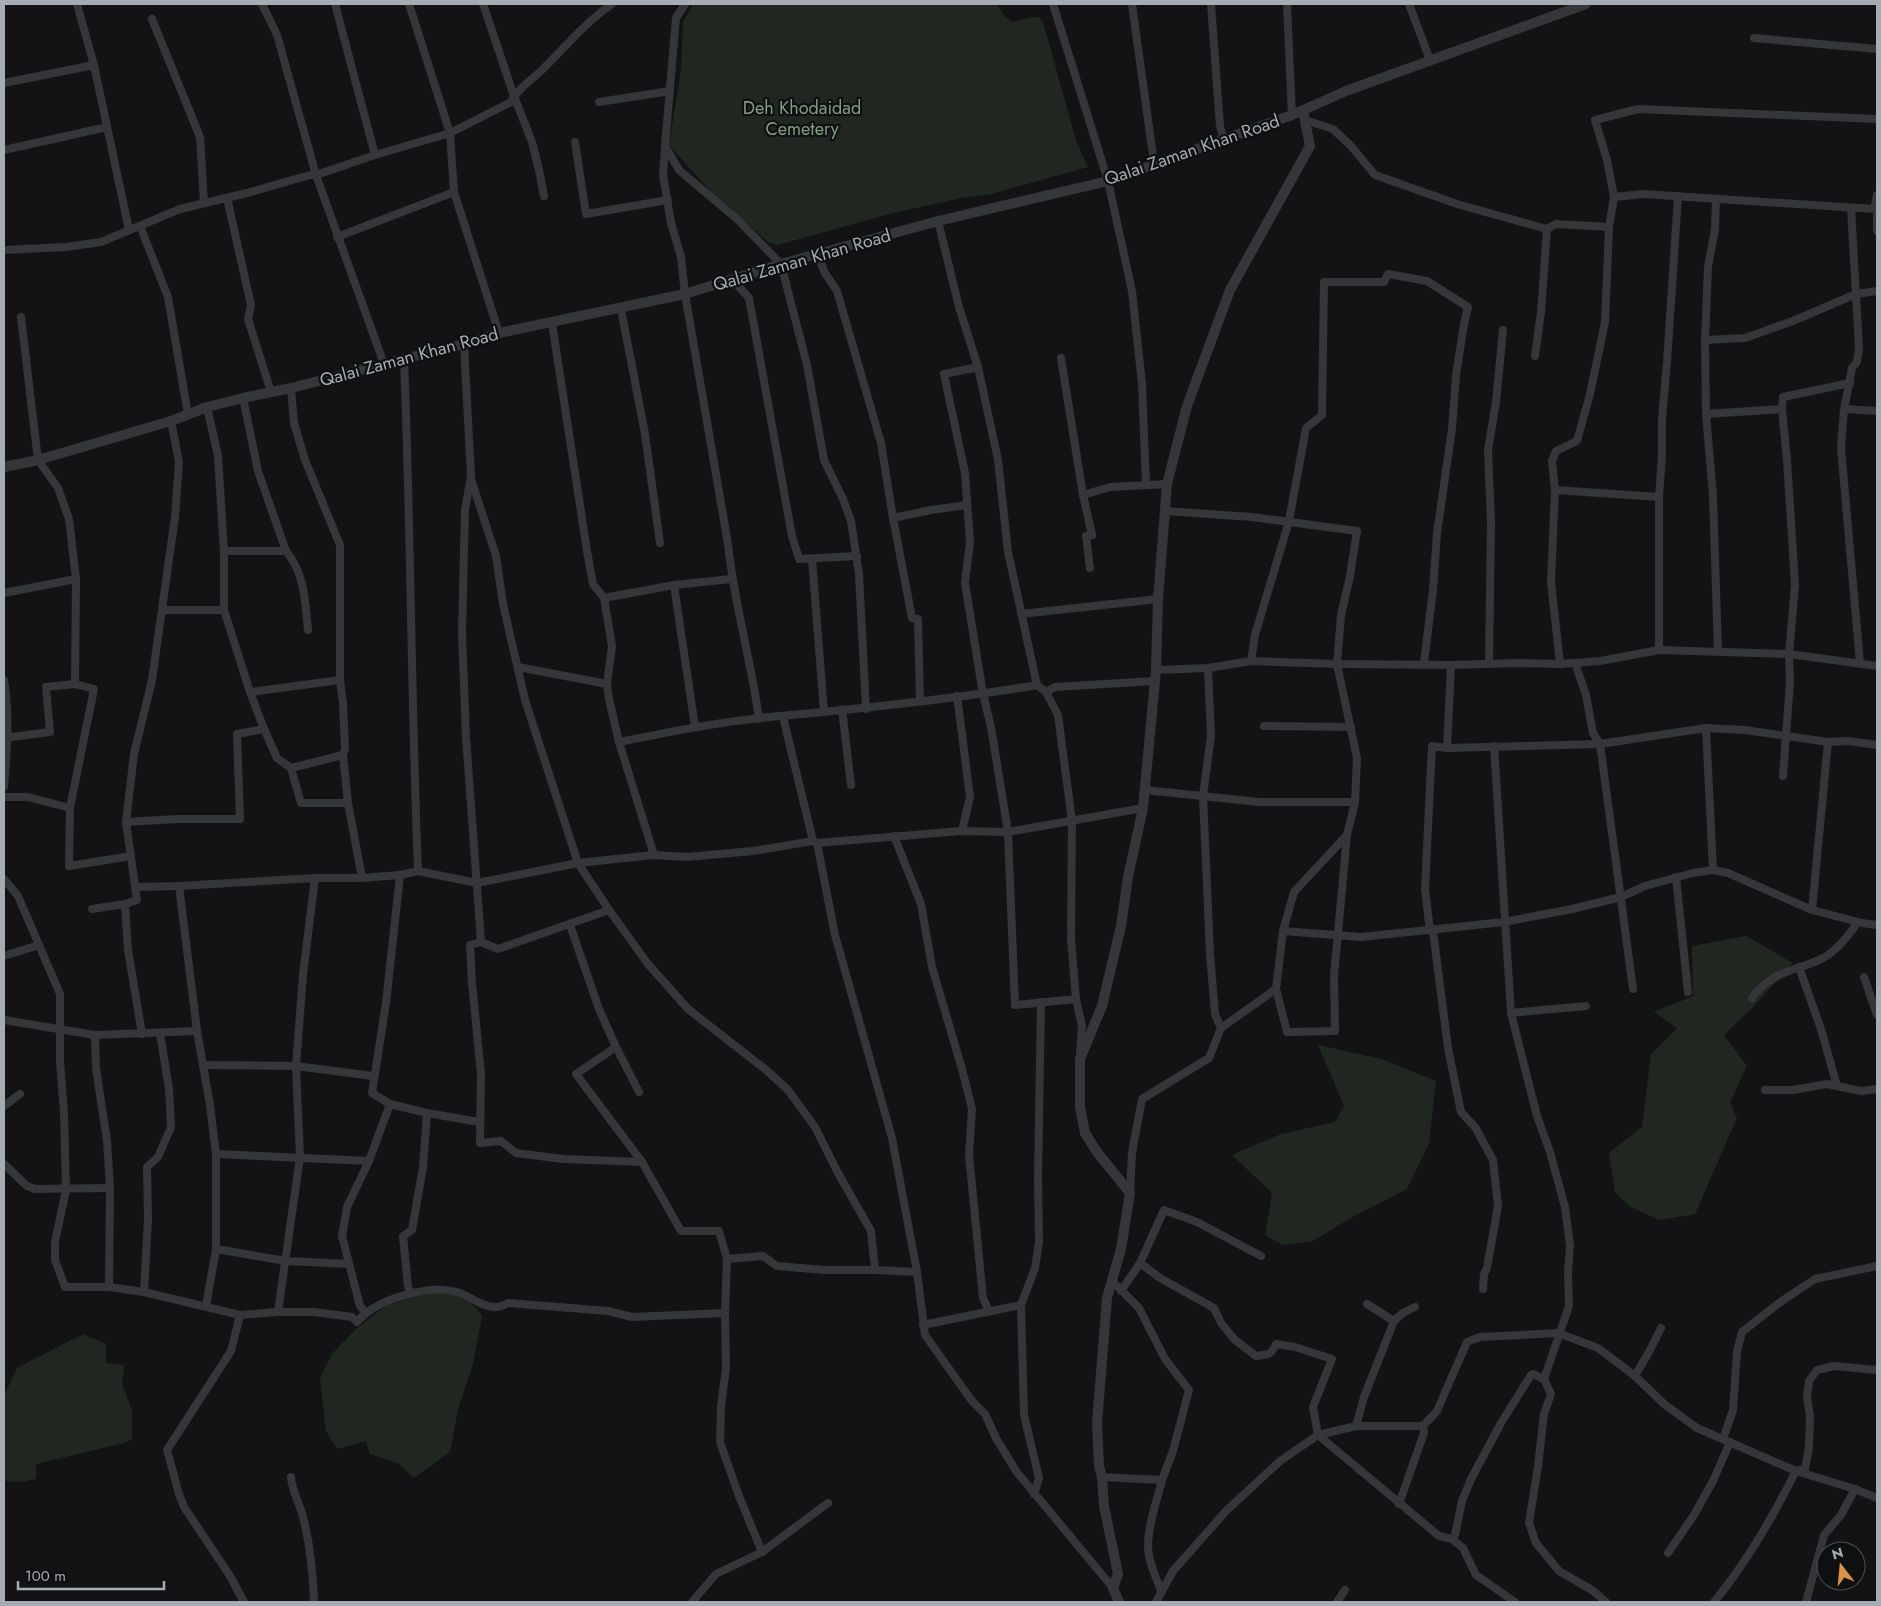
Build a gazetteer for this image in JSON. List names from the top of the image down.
{
  "streets": {
    "street": ["Qalai Zaman Khan Road"]
  },
  "parks": ["Deh Khodaidad Cemetery"],
  "scale_bar": "100 m",
  "north": "top"
}
